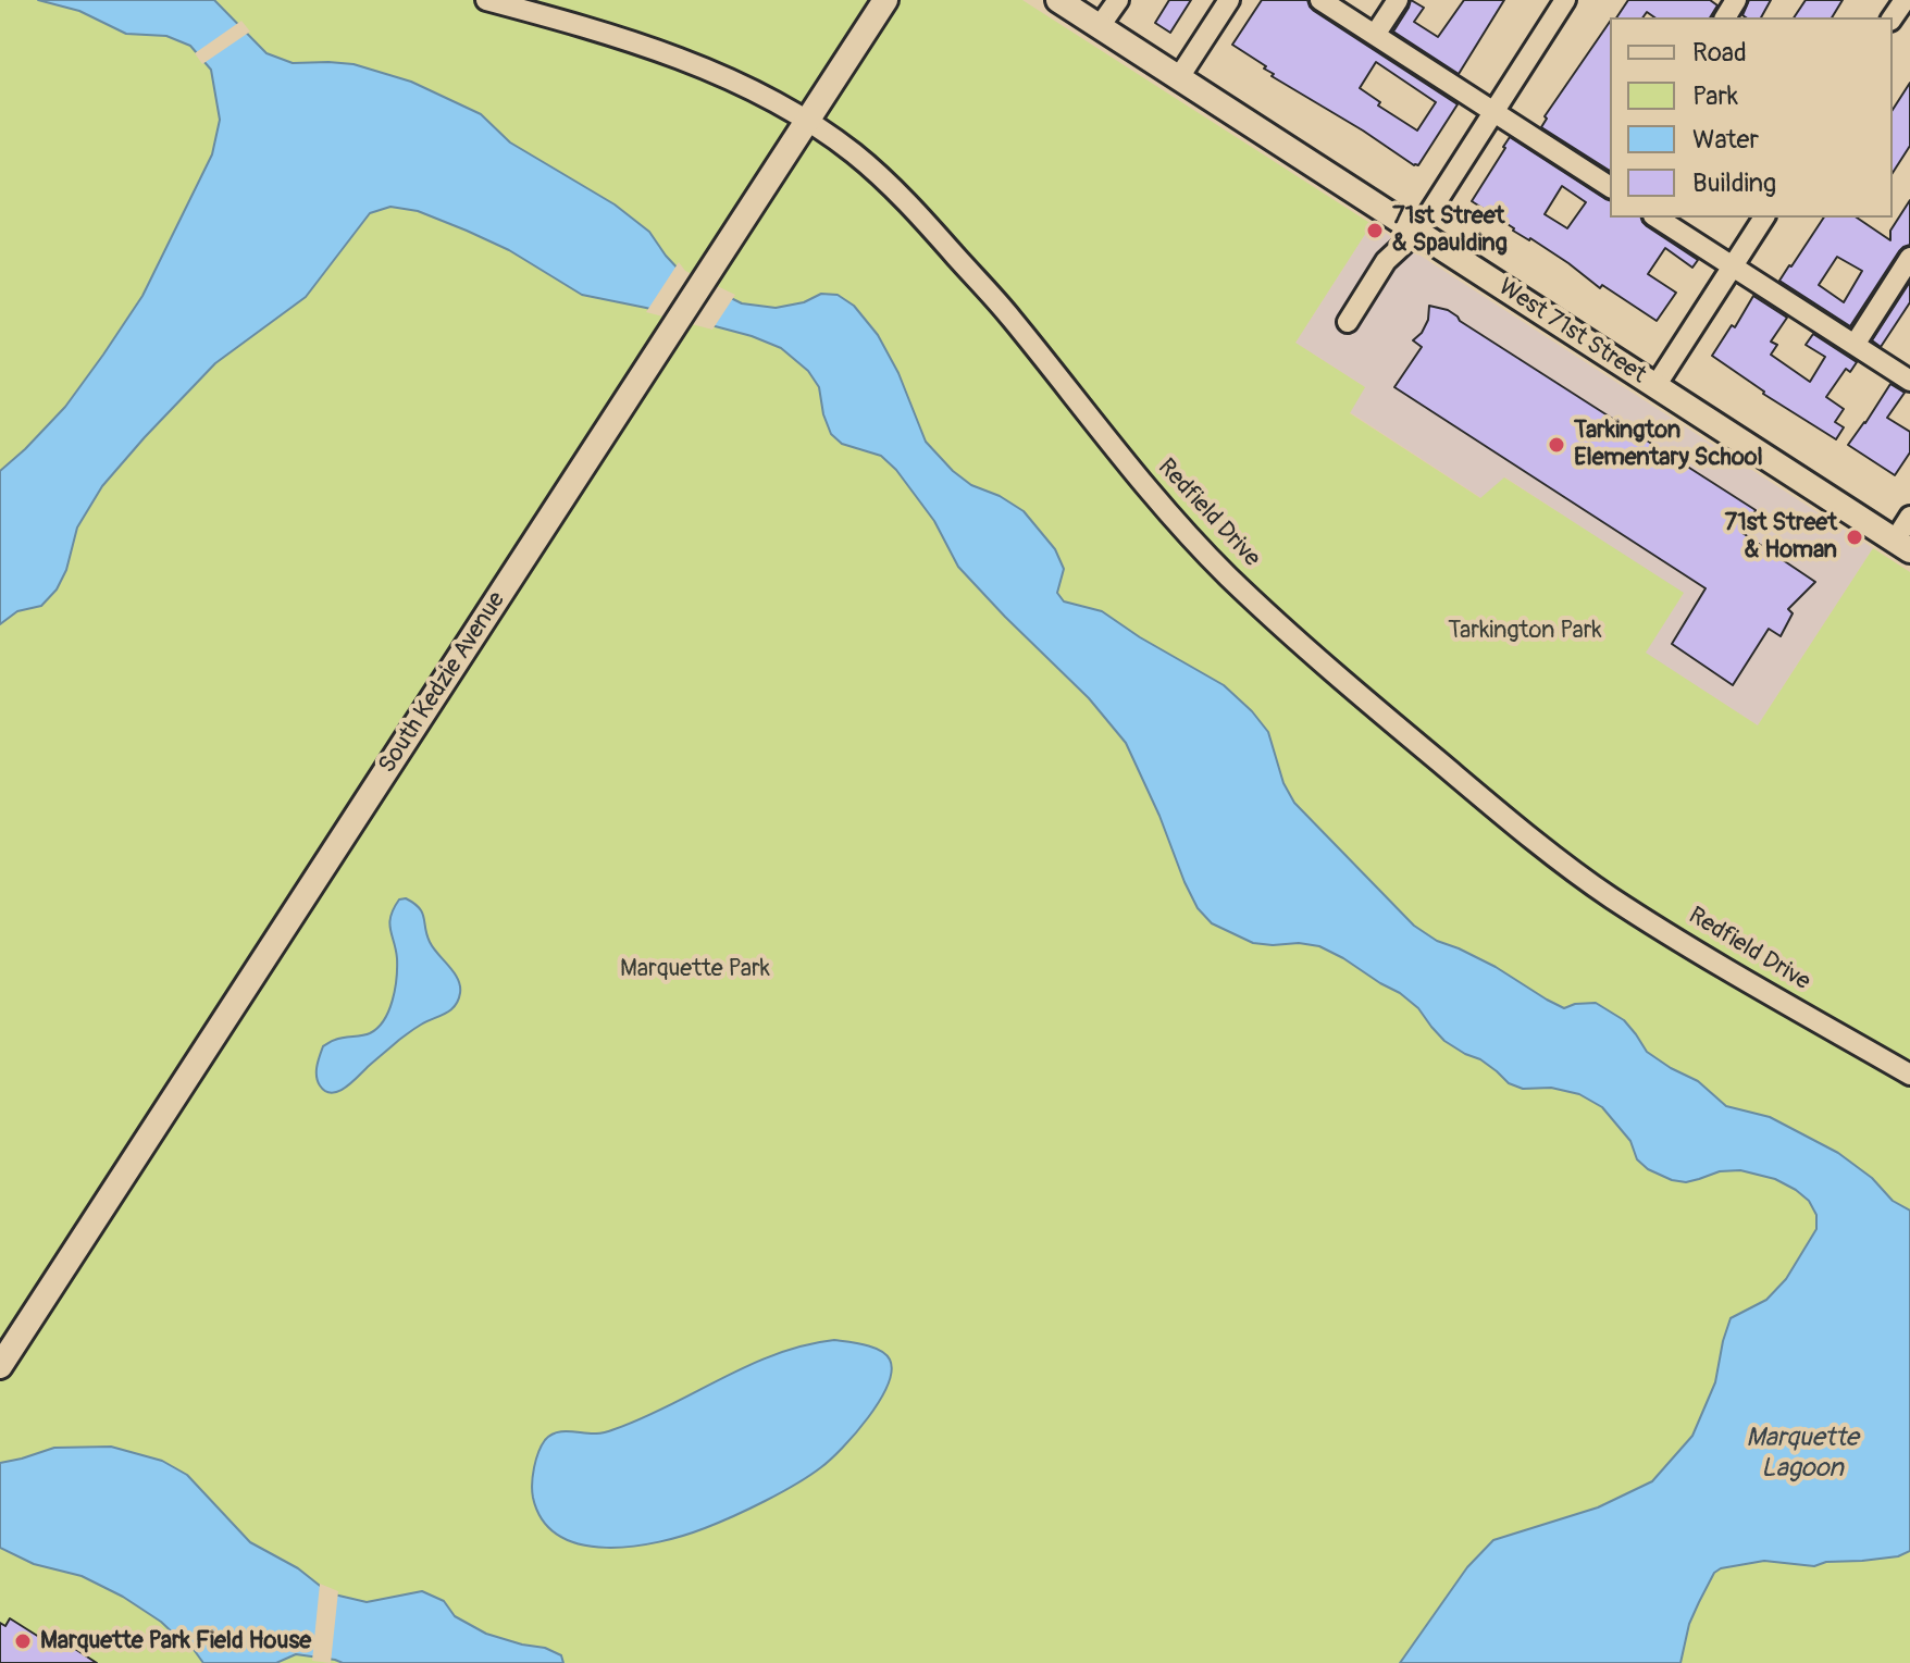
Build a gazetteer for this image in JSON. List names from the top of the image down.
{
  "streets": {
    "main road": ["West 71st Street", "South Kedzie Avenue"],
    "street": ["Redfield Drive"]
  },
  "crossings": [
    ["Redfield Drive", "South Kedzie Avenue"]
  ],
  "water": ["Marquette Lagoon"],
  "parks": ["Tarkington Park", "Marquette Park"],
  "places": [
    "71st Street & Spaulding",
    "Tarkington Elementary School",
    "71st Street & Homan",
    "Marquette Park Field House"
  ],
  "legend": [
    "Road",
    "Park",
    "Water",
    "Building"
  ]
}
